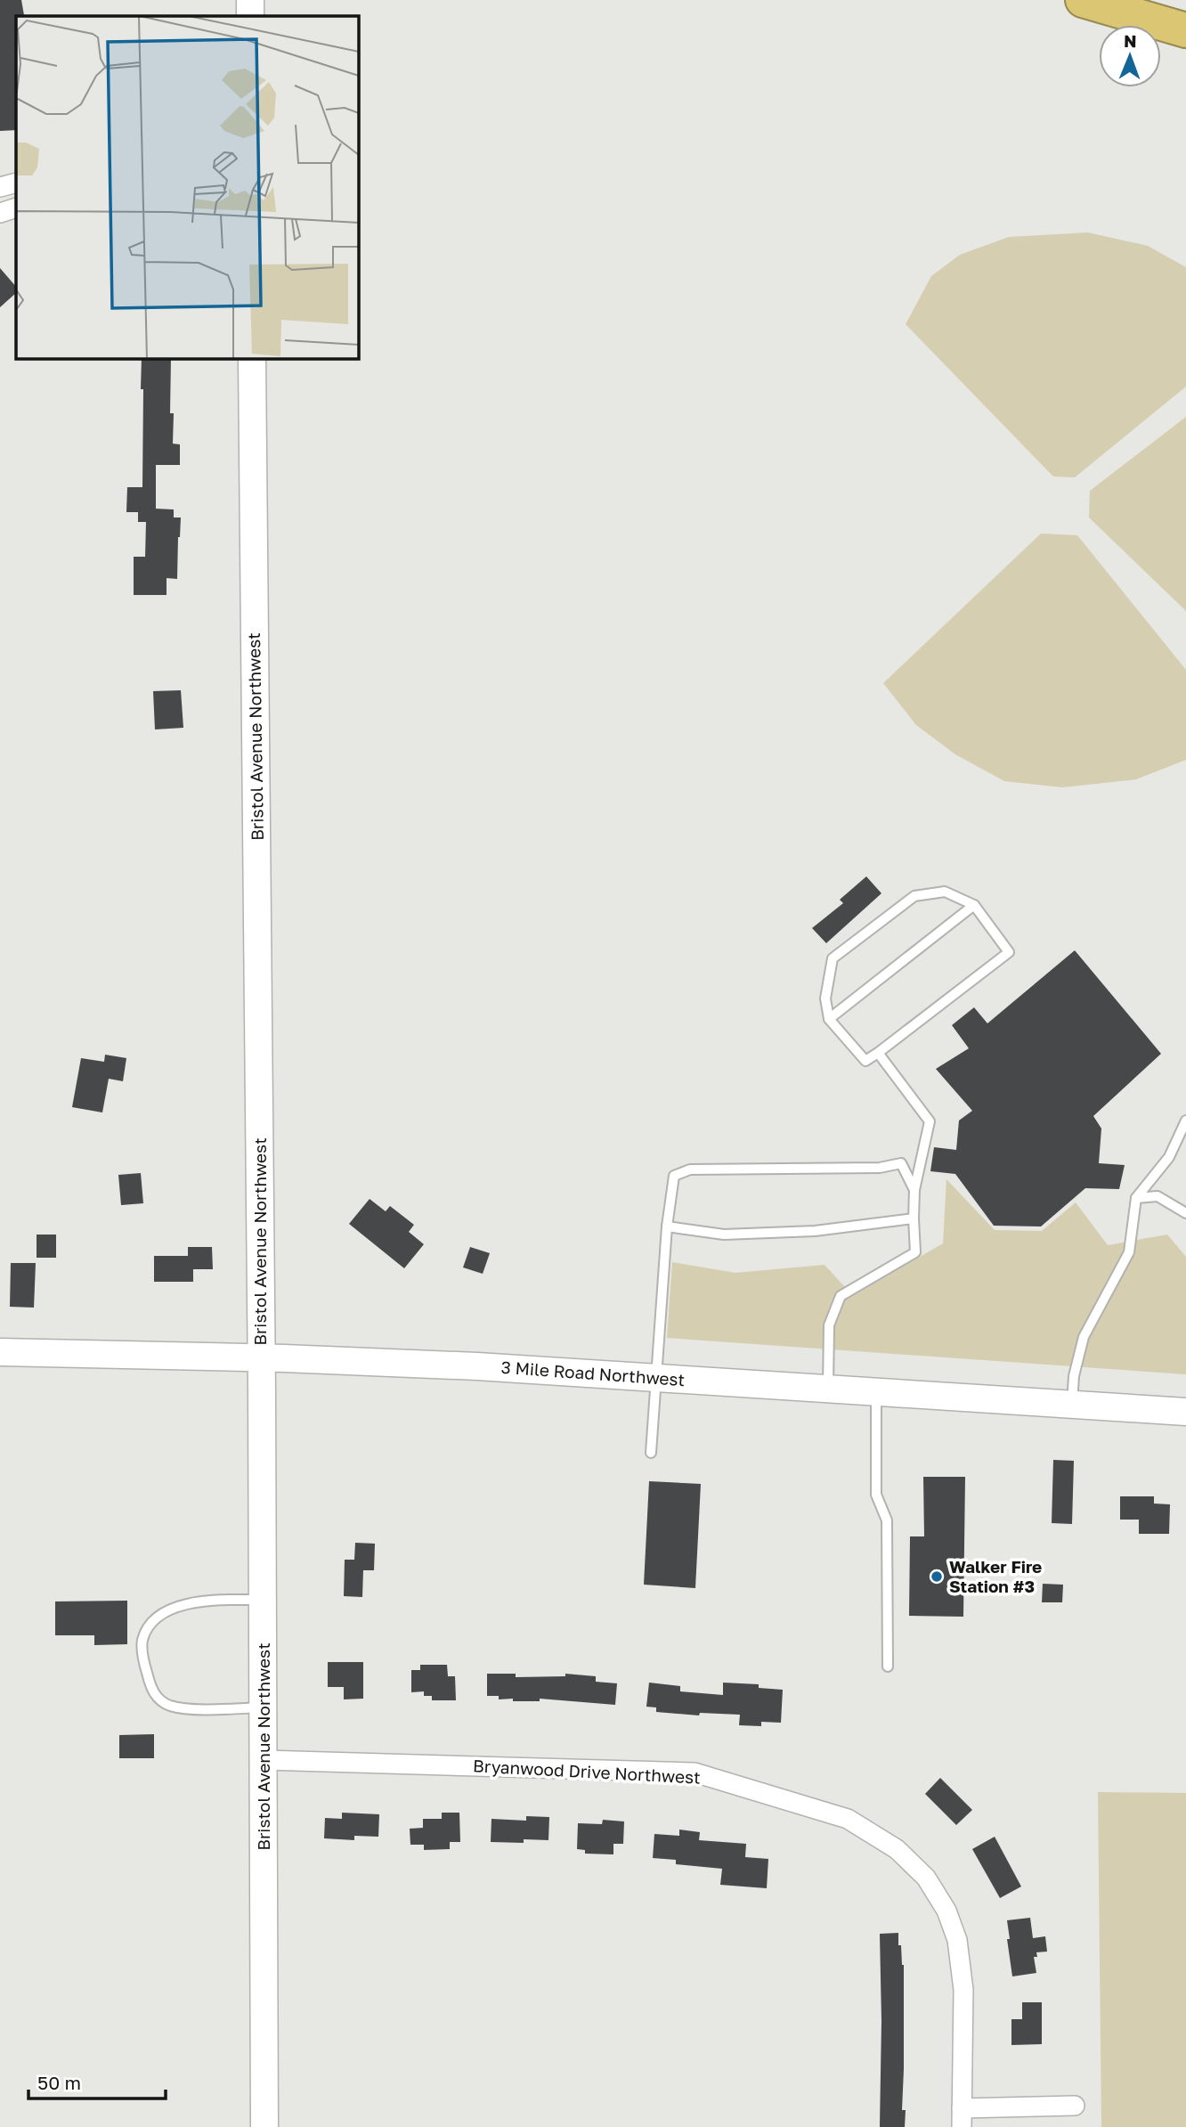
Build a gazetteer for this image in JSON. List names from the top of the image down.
{
  "streets": {
    "street": ["Bristol Avenue Northwest", "3 Mile Road Northwest", "Bryanwood Drive Northwest"]
  },
  "crossings": [
    ["Bristol Avenue Northwest", "3 Mile Road Northwest"],
    ["Bristol Avenue Northwest", "Bryanwood Drive Northwest"]
  ],
  "places": ["Walker Fire Station #3"],
  "scale_bar": "50 m",
  "north": "top"
}
